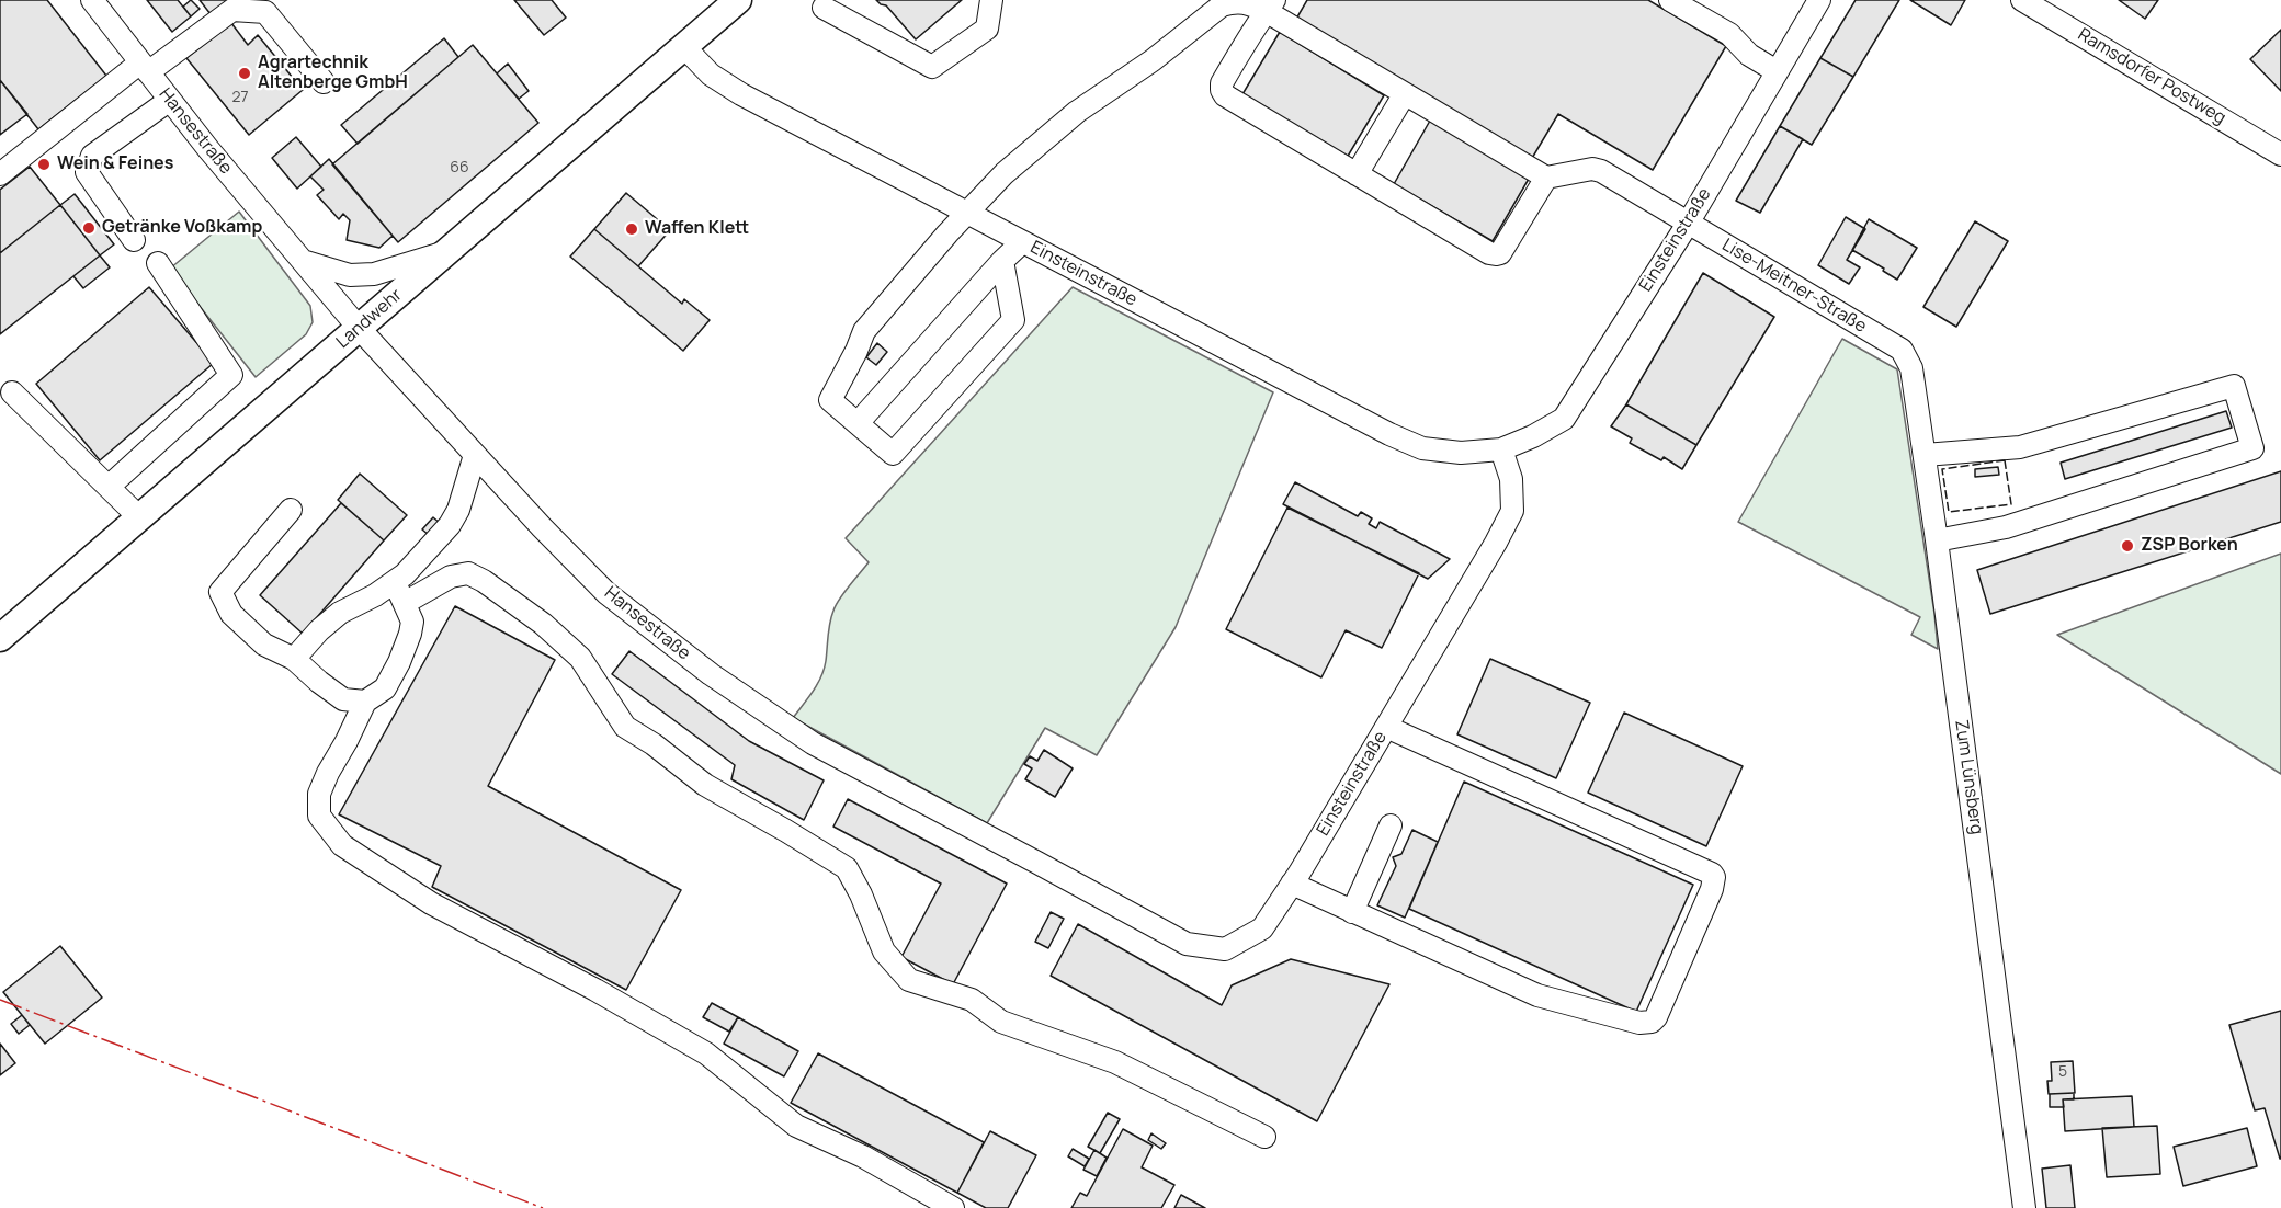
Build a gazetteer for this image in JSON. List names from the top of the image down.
{
  "streets": {
    "main road": ["Landwehr"],
    "street": [
      "Ramsdorfer Postweg",
      "Hansestraße",
      "Einsteinstraße",
      "Lise-Meitner-Straße",
      "Zum Lünsberg"
    ]
  },
  "crossings": [
    ["Hansestraße", "Einsteinstraße"],
    ["Hansestraße", "Landwehr"],
    ["Einsteinstraße", "Lise-Meitner-Straße"],
    ["Einsteinstraße", "Landwehr"],
    ["Lise-Meitner-Straße", "Zum Lünsberg"]
  ],
  "places": [
    "Agrartechnik Altenberge GmbH",
    "Wein & Feines",
    "Getränke Voßkamp",
    "Waffen Klett",
    "ZSP Borken"
  ],
  "house_numbers": ["27", "66", "5"]
}
